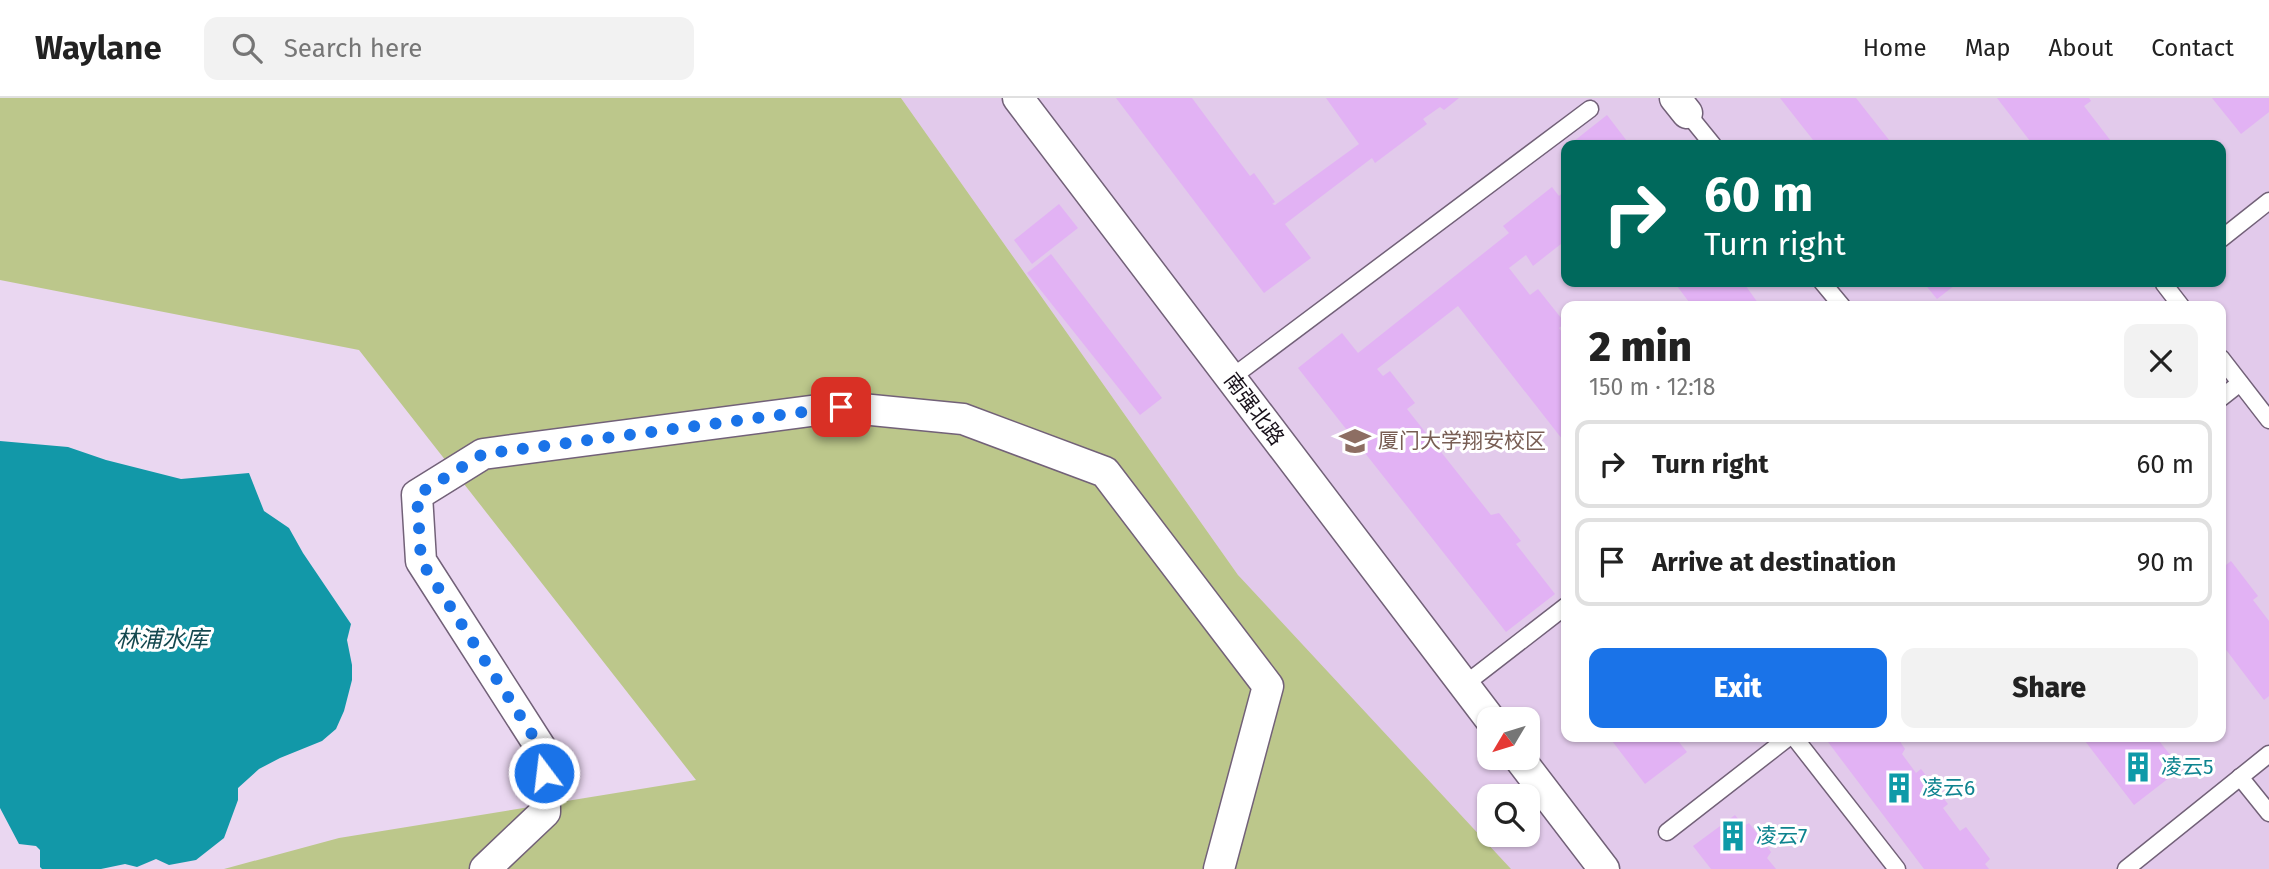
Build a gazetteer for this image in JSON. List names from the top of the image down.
{
  "streets": {
    "street": ["南强北路"]
  },
  "water": ["林浦水库"],
  "places": {
    "school or university": ["厦门大学翔安校区"],
    "building": ["凌云5", "凌云6", "凌云7"]
  },
  "north": "bottom left",
  "page": {
    "header": "Waylane",
    "search": "Search here",
    "nav": [
      "Home",
      "Map",
      "About",
      "Contact"
    ],
    "turn": ["60 m", "Turn right"],
    "heading": ["2 min", "150 m · 12:18"],
    "list": [
      {
        "name": "Turn right",
        "value": "60 m"
      },
      {
        "name": "Arrive at destination",
        "value": "90 m"
      }
    ],
    "buttons": ["Exit", "Share"]
  }
}
